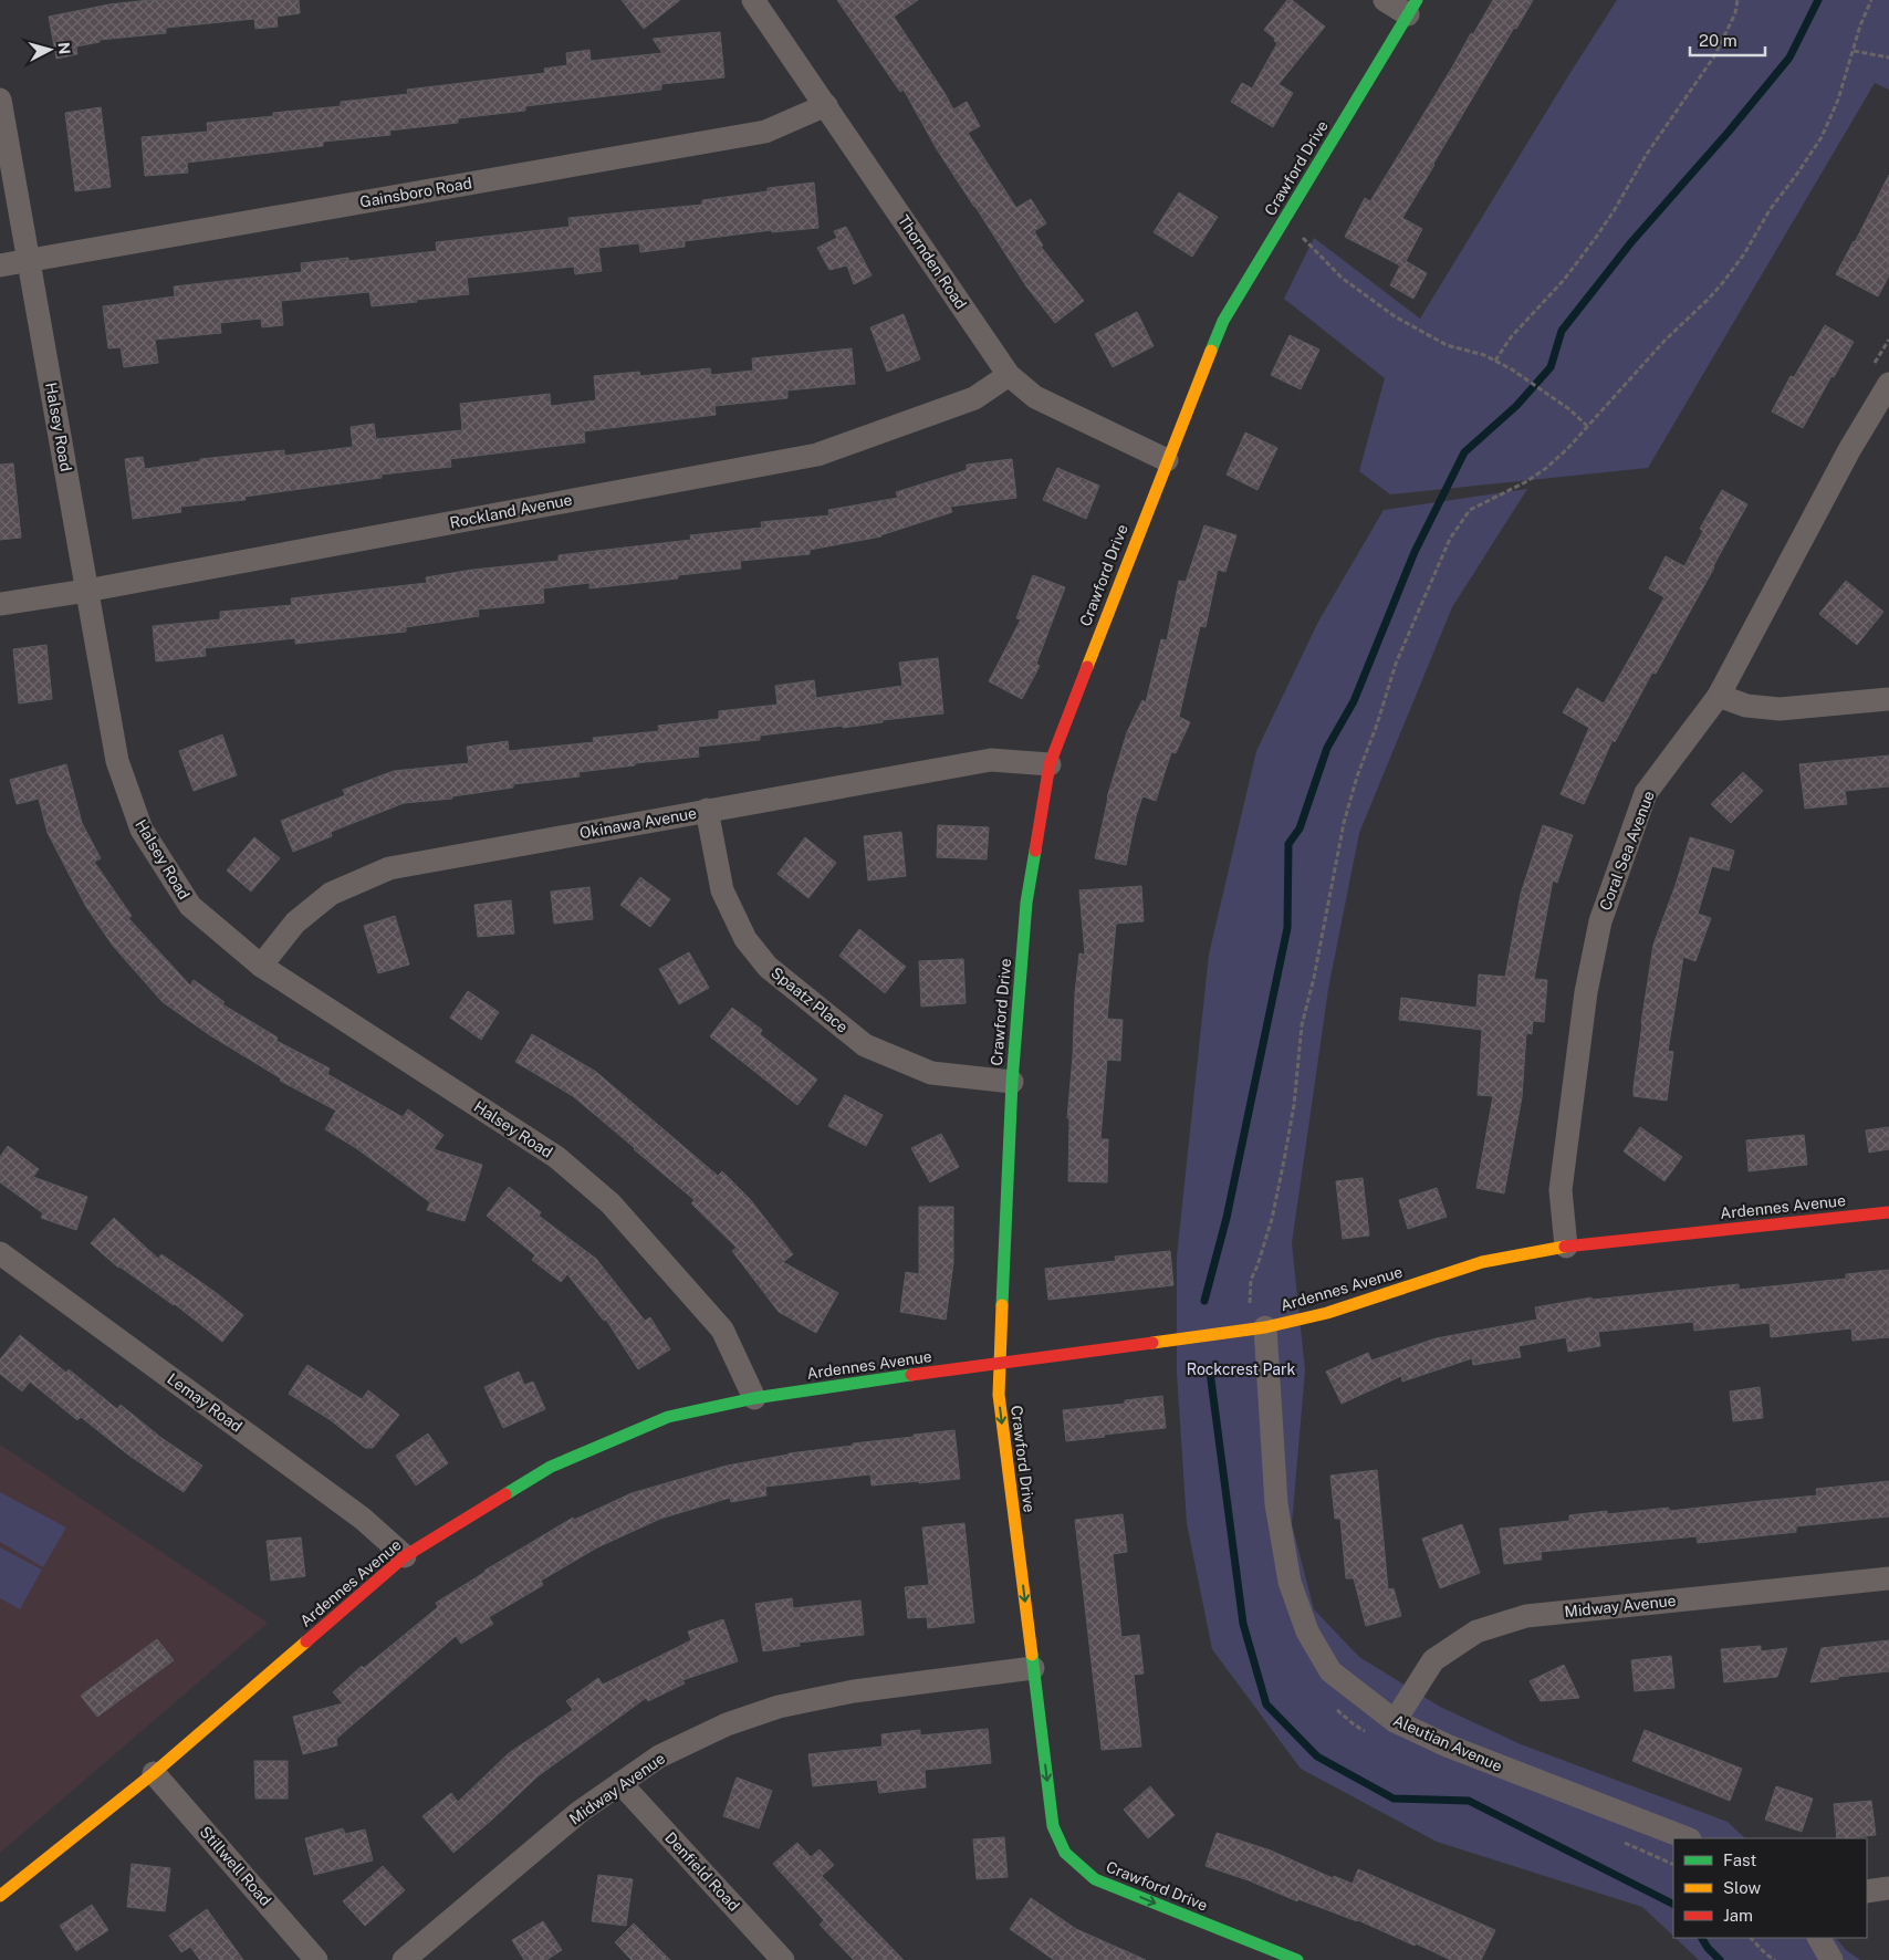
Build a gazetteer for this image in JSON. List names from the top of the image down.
{
  "streets": {
    "street": [
      "Crawford Drive",
      "Gainsboro Road",
      "Thornden Road",
      "Halsey Road",
      "Rockland Avenue",
      "Okinawa Avenue",
      "Coral Sea Avenue",
      "Spaatz Place",
      "Ardennes Avenue",
      "Lemay Road",
      "Midway Avenue",
      "Aleutian Avenue",
      "Stillwell Road",
      "Denfield Road"
    ]
  },
  "crossings": [
    ["Crawford Drive", "Thornden Road"],
    ["Crawford Drive", "Okinawa Avenue"],
    ["Crawford Drive", "Spaatz Place"],
    ["Crawford Drive", "Ardennes Avenue"],
    ["Crawford Drive", "Midway Avenue"],
    ["Gainsboro Road", "Thornden Road"],
    ["Gainsboro Road", "Halsey Road"],
    ["Thornden Road", "Rockland Avenue"],
    ["Halsey Road", "Rockland Avenue"],
    ["Halsey Road", "Okinawa Avenue"],
    ["Halsey Road", "Ardennes Avenue"],
    ["Okinawa Avenue", "Spaatz Place"],
    ["Coral Sea Avenue", "Ardennes Avenue"],
    ["Ardennes Avenue", "Lemay Road"],
    ["Ardennes Avenue", "Aleutian Avenue"],
    ["Ardennes Avenue", "Stillwell Road"],
    ["Midway Avenue", "Aleutian Avenue"],
    ["Midway Avenue", "Denfield Road"]
  ],
  "parks": ["Rockcrest Park"],
  "legend": ["Fast", "Slow", "Jam"],
  "scale_bar": "20 m",
  "north": "right"
}
